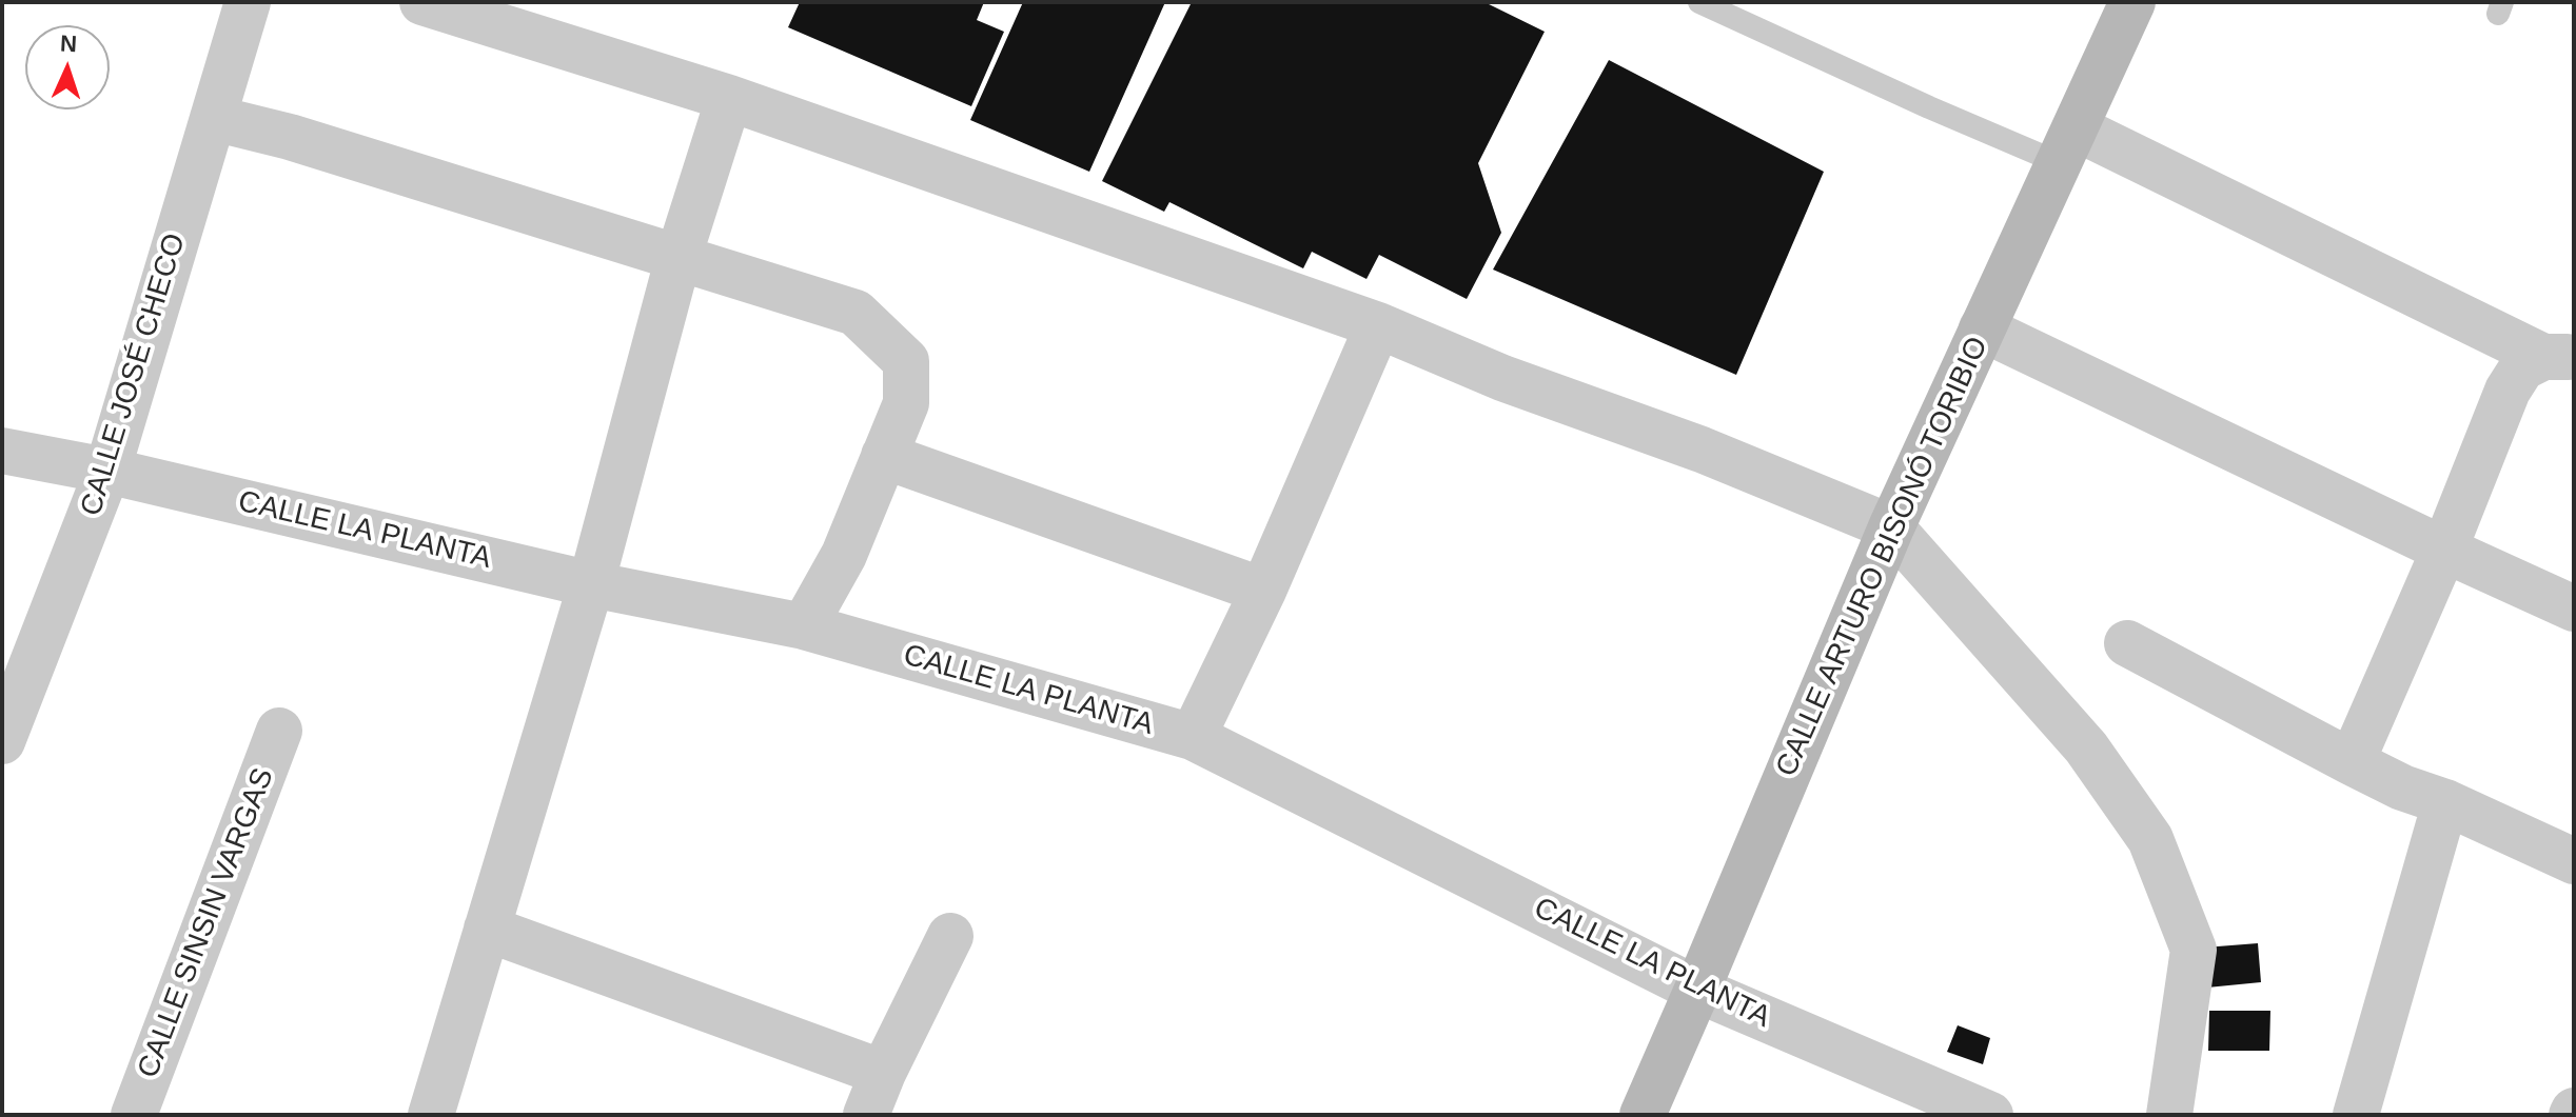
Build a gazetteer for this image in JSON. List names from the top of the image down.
{
  "streets": {
    "street": [
      "CALLE JOSÉ CHECO",
      "CALLE LA PLANTA",
      "CALLE ARTURO BISONÓ TORIBIO",
      "CALLE SINSIN VARGAS"
    ]
  },
  "crossings": [
    ["CALLE JOSÉ CHECO", "CALLE LA PLANTA"],
    ["CALLE LA PLANTA", "CALLE ARTURO BISONÓ TORIBIO"]
  ],
  "north": "top"
}
